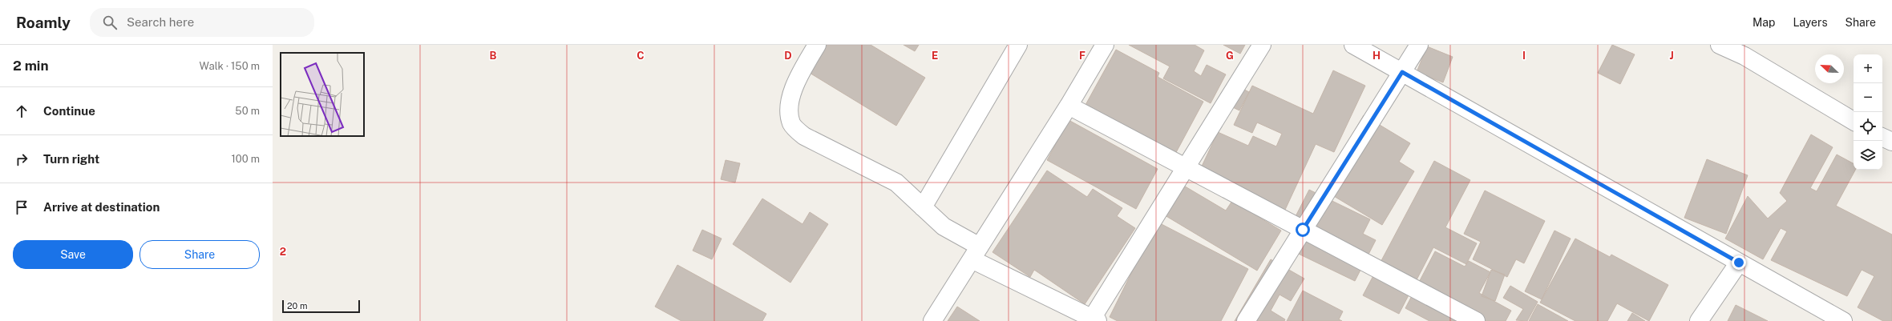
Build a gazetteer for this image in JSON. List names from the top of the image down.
{
  "scale_bar": "20 m",
  "north": "top left",
  "page": {
    "header": "Roamly",
    "search": "Search here",
    "nav": ["Map", "Layers", "Share"],
    "heading": ["2 min", "Walk · 150 m"],
    "map_buttons": ["+", "−"],
    "list": [
      ["Continue", "50 m"],
      ["Turn right", "100 m"],
      "Arrive at destination"
    ],
    "buttons": ["Save", "Share"],
    "scale": "20 m"
  },
  "grid": {
    "columns": [
      "B",
      "C",
      "D",
      "E",
      "F",
      "G",
      "H",
      "I",
      "J"
    ],
    "rows": ["2"]
  }
}
